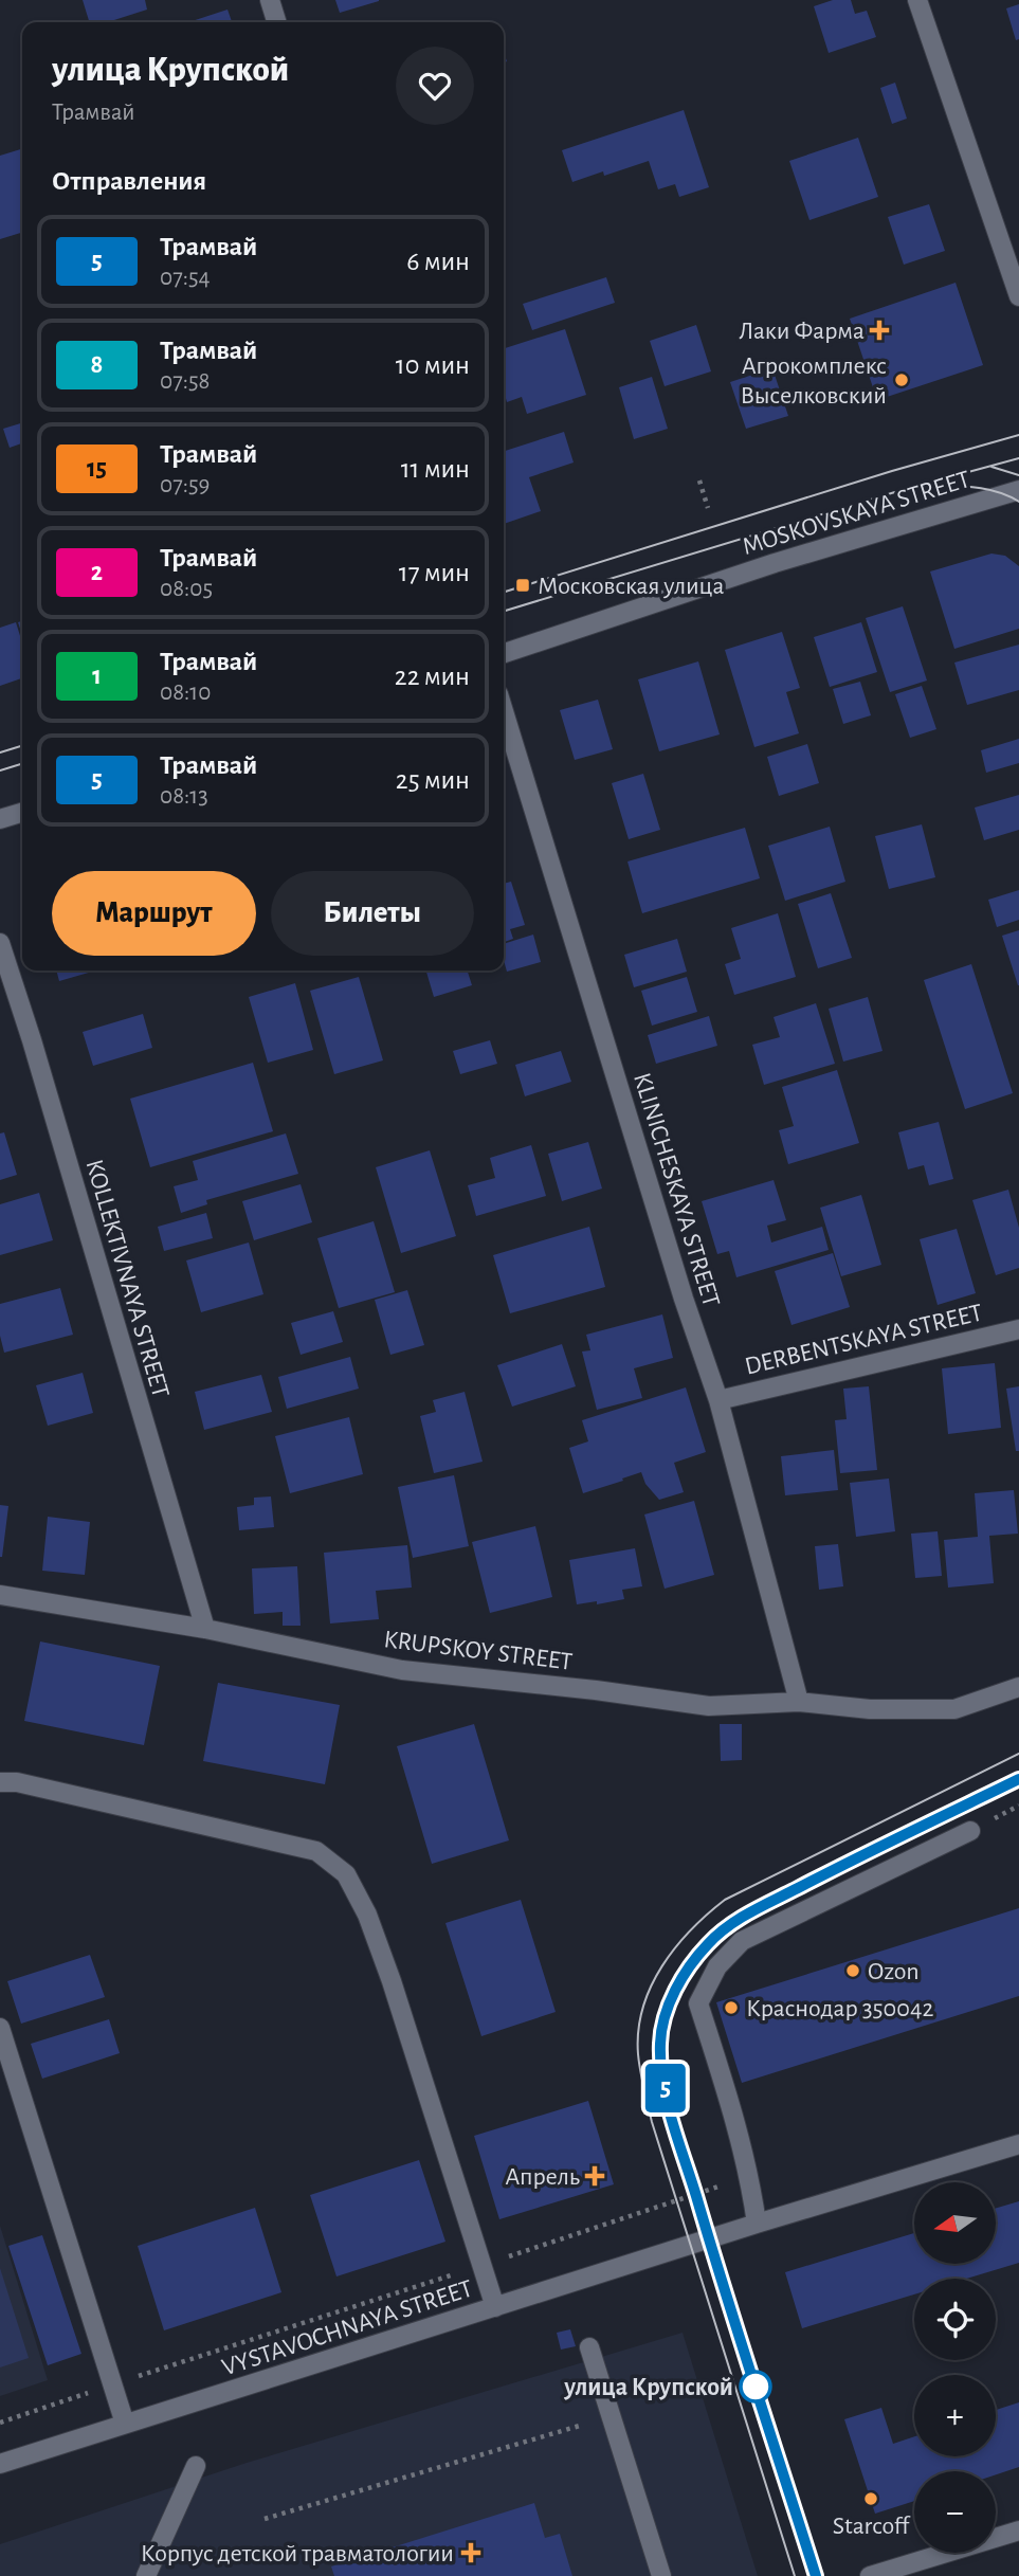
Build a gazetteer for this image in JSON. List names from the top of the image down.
{
  "streets": {
    "street": [
      "MOSKOVSKAYA STREET",
      "KLINICHESKAYA STREET",
      "KOLLEKTIVNAYA STREET",
      "DERBENTSKAYA STREET",
      "KRUPSKOY STREET",
      "VYSTAVOCHNAYA STREET"
    ]
  },
  "crossings": [
    ["KLINICHESKAYA STREET", "DERBENTSKAYA STREET"],
    ["KLINICHESKAYA STREET", "KRUPSKOY STREET"],
    ["KOLLEKTIVNAYA STREET", "KRUPSKOY STREET"]
  ],
  "places": {
    "health": ["Лаки Фарма", "Апрель", "Корпус детской травматологии"],
    "other": [
      "Агрокомплекс Выселковский",
      "Ozon",
      "Краснодар 350042",
      "улица Крупской",
      "Starcoff"
    ],
    "transit": ["Московская улица"]
  },
  "lines": ["tram line 5"],
  "north": "left",
  "page": {
    "on_map": "5",
    "heading": [
      ["улица Крупской", "Трамвай"],
      "Отправления"
    ],
    "list": [
      {
        "mark": "5",
        "name": "Трамвай",
        "note": "07:54",
        "value": "6 мин"
      },
      {
        "mark": "8",
        "name": "Трамвай",
        "note": "07:58",
        "value": "10 мин"
      },
      {
        "mark": "15",
        "name": "Трамвай",
        "note": "07:59",
        "value": "11 мин"
      },
      {
        "mark": "2",
        "name": "Трамвай",
        "note": "08:05",
        "value": "17 мин"
      },
      {
        "mark": "1",
        "name": "Трамвай",
        "note": "08:10",
        "value": "22 мин"
      },
      {
        "mark": "5",
        "name": "Трамвай",
        "note": "08:13",
        "value": "25 мин"
      }
    ],
    "buttons": ["Маршрут", "Билеты"],
    "map_buttons": ["+", "−"]
  }
}
